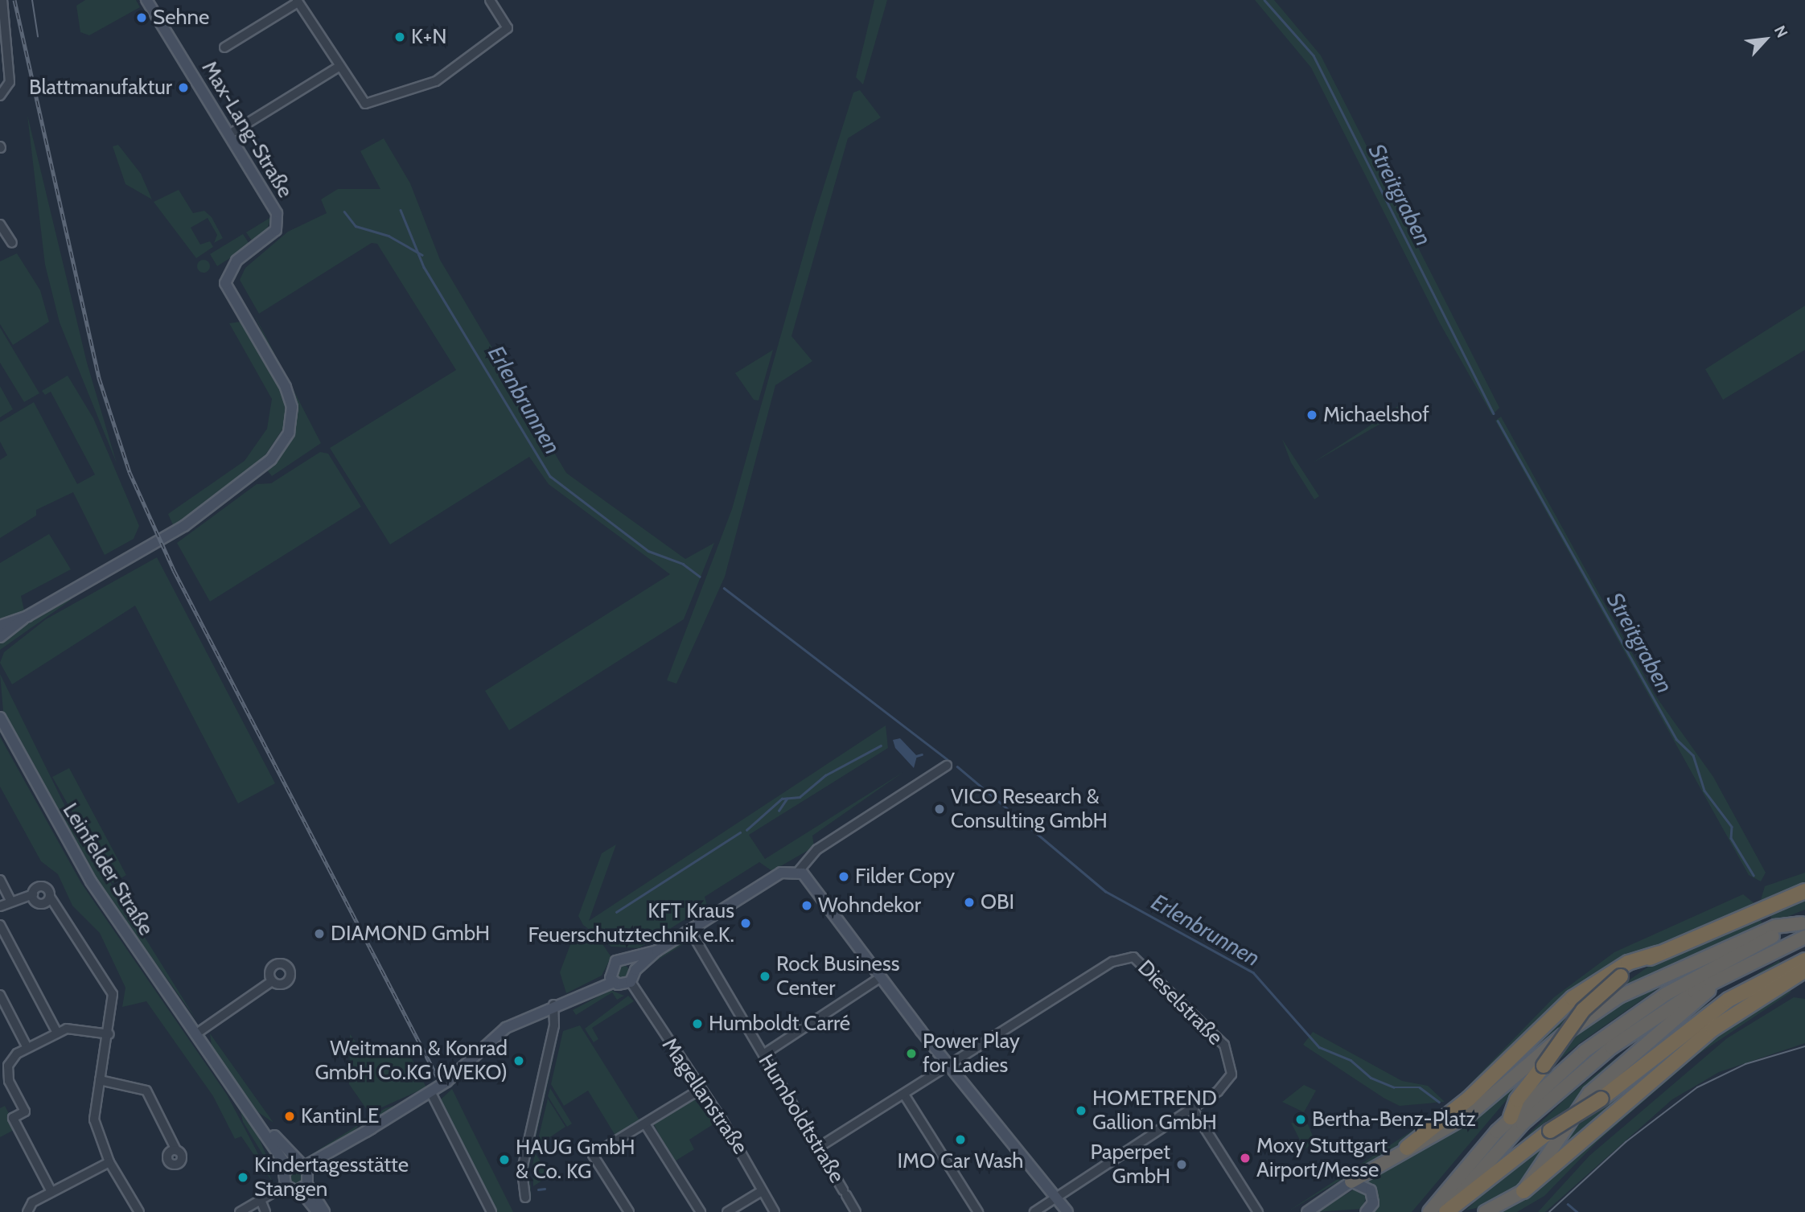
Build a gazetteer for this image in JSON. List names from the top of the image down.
{
  "streets": {
    "main road": ["Max-Lang-Straße", "Leinfelder Straße"],
    "street": ["Dieselstraße", "Magellanstraße", "Humboldtstraße"]
  },
  "water": ["Streitgraben", "Erlenbrunnen"],
  "places": [
    "Sehne",
    "K+N",
    "Blattmanufaktur",
    "Michaelshof",
    "VICO Research & Consulting GmbH",
    "Filder Copy",
    "OBI",
    "Wohndekor",
    "KFT Kraus Feuerschutztechnik e.K.",
    "DIAMOND GmbH",
    "Rock Business Center",
    "Humboldt Carré",
    "Power Play for Ladies",
    "Weitmann & Konrad GmbH Co.KG (WEKO)",
    "HOMETREND Gallion GmbH",
    "KantinLE",
    "Bertha-Benz-Platz",
    "IMO Car Wash",
    "Moxy Stuttgart Airport/Messe",
    "HAUG GmbH & Co. KG",
    "Paperpet GmbH",
    "Kindertagesstätte Stangen"
  ],
  "north": "top right"
}
